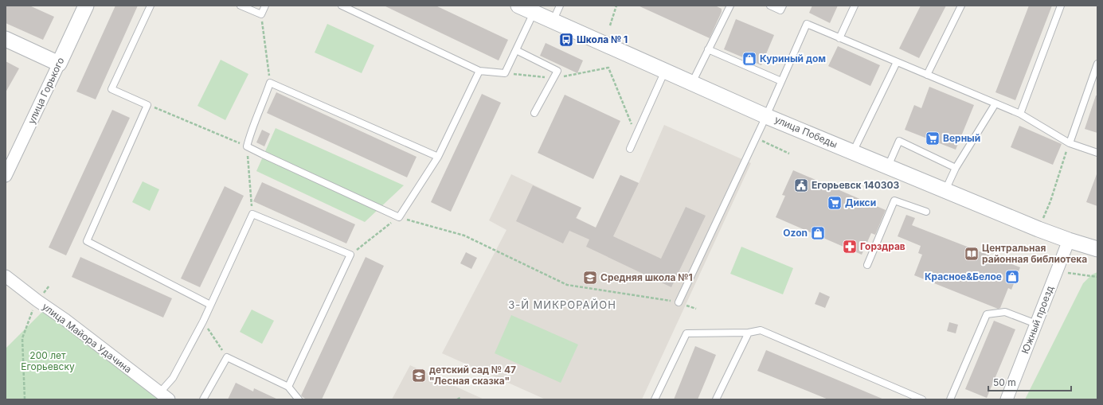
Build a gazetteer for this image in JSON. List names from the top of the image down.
{
  "streets": {
    "street": [
      "улица Горького",
      "улица Победы",
      "Южный проезд",
      "улица Майора Удачина"
    ]
  },
  "crossings": [
    ["улица Победы", "Южный проезд"]
  ],
  "districts": ["3-Й МИКРОРАЙОН"],
  "parks": ["200 лет Егорьевску"],
  "places": {
    "bus stop": ["Школа № 1"],
    "shop": ["Куриный дом", "Ozon", "Красное&Белое"],
    "supermarket": ["Верный", "Дикси"],
    "public building": ["Егорьевск 140303"],
    "pharmacy": ["Горздрав"],
    "library": ["Центральная районная библиотека"],
    "school or university": ["Средняя школа №1", "детский сад № 47 \"Лесная сказка\""]
  },
  "scale_bar": "50 m"
}
